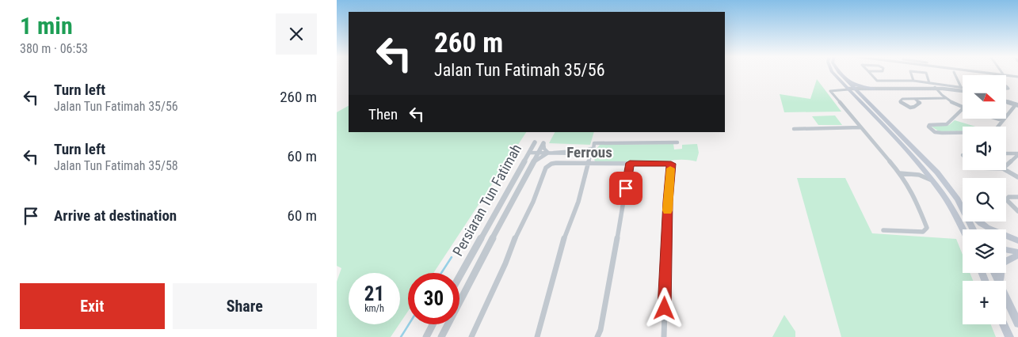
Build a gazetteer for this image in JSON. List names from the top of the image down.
{
  "streets": {
    "street": ["Persiaran Tun Fatimah"]
  },
  "districts": ["Ferrous"],
  "north": "right",
  "page": {
    "heading": ["1 min", "380 m · 06:53"],
    "turn": ["260 m", "Jalan Tun Fatimah 35/56"],
    "list": [
      {
        "name": "Turn left",
        "note": "Jalan Tun Fatimah 35/56",
        "value": "260 m"
      },
      {
        "name": "Turn left",
        "note": "Jalan Tun Fatimah 35/58",
        "value": "60 m"
      },
      {
        "name": "Arrive at destination",
        "value": "60 m"
      }
    ],
    "map_buttons": "+",
    "then": "Then",
    "speed": "21 km/h",
    "limit": "30",
    "buttons": ["Exit", "Share"]
  }
}
